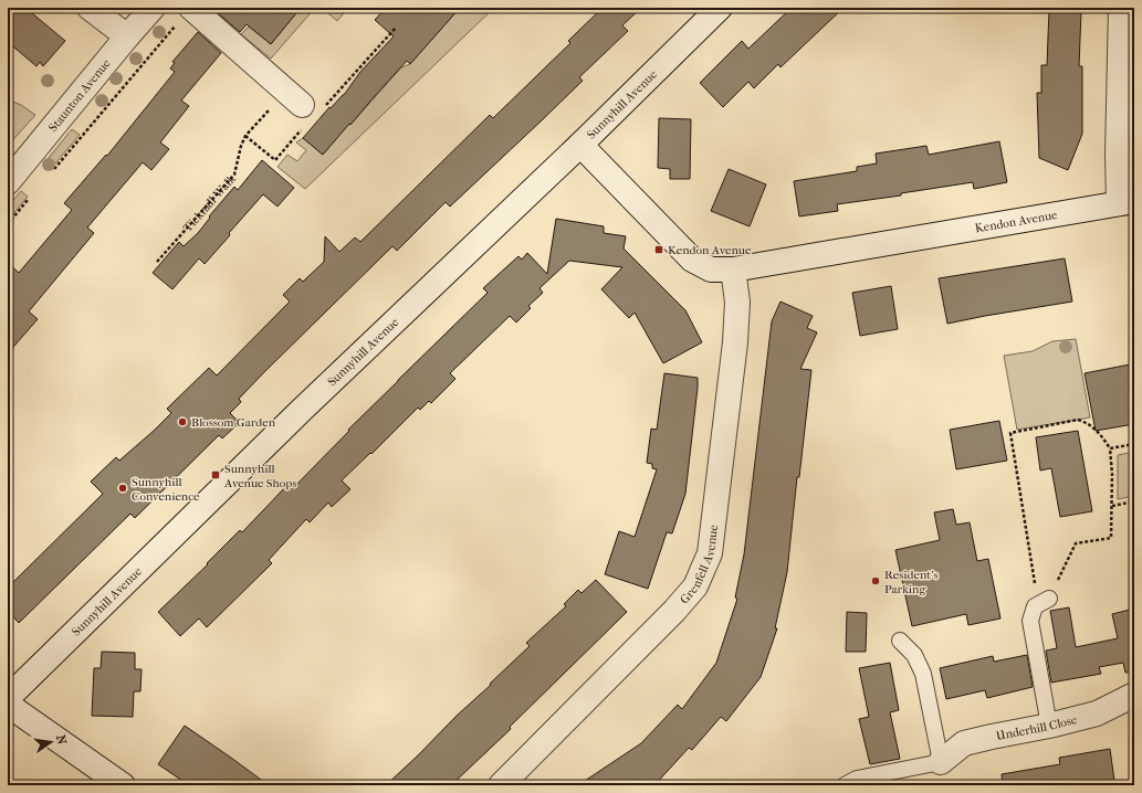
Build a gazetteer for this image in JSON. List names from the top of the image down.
{
  "streets": {
    "street": [
      "Staunton Avenue",
      "Sunnyhill Avenue",
      "Kendon Avenue",
      "Grenfell Avenue",
      "Underhill Close"
    ],
    "path": ["Ticknall Walk"]
  },
  "crossings": [
    ["Sunnyhill Avenue", "Kendon Avenue"],
    ["Kendon Avenue", "Grenfell Avenue"]
  ],
  "places": {
    "transit": ["Kendon Avenue", "Sunnyhill Avenue Shops"],
    "other": ["Blossom Garden", "Sunnyhill Convenience", "Resident's Parking"]
  },
  "north": "right"
}
